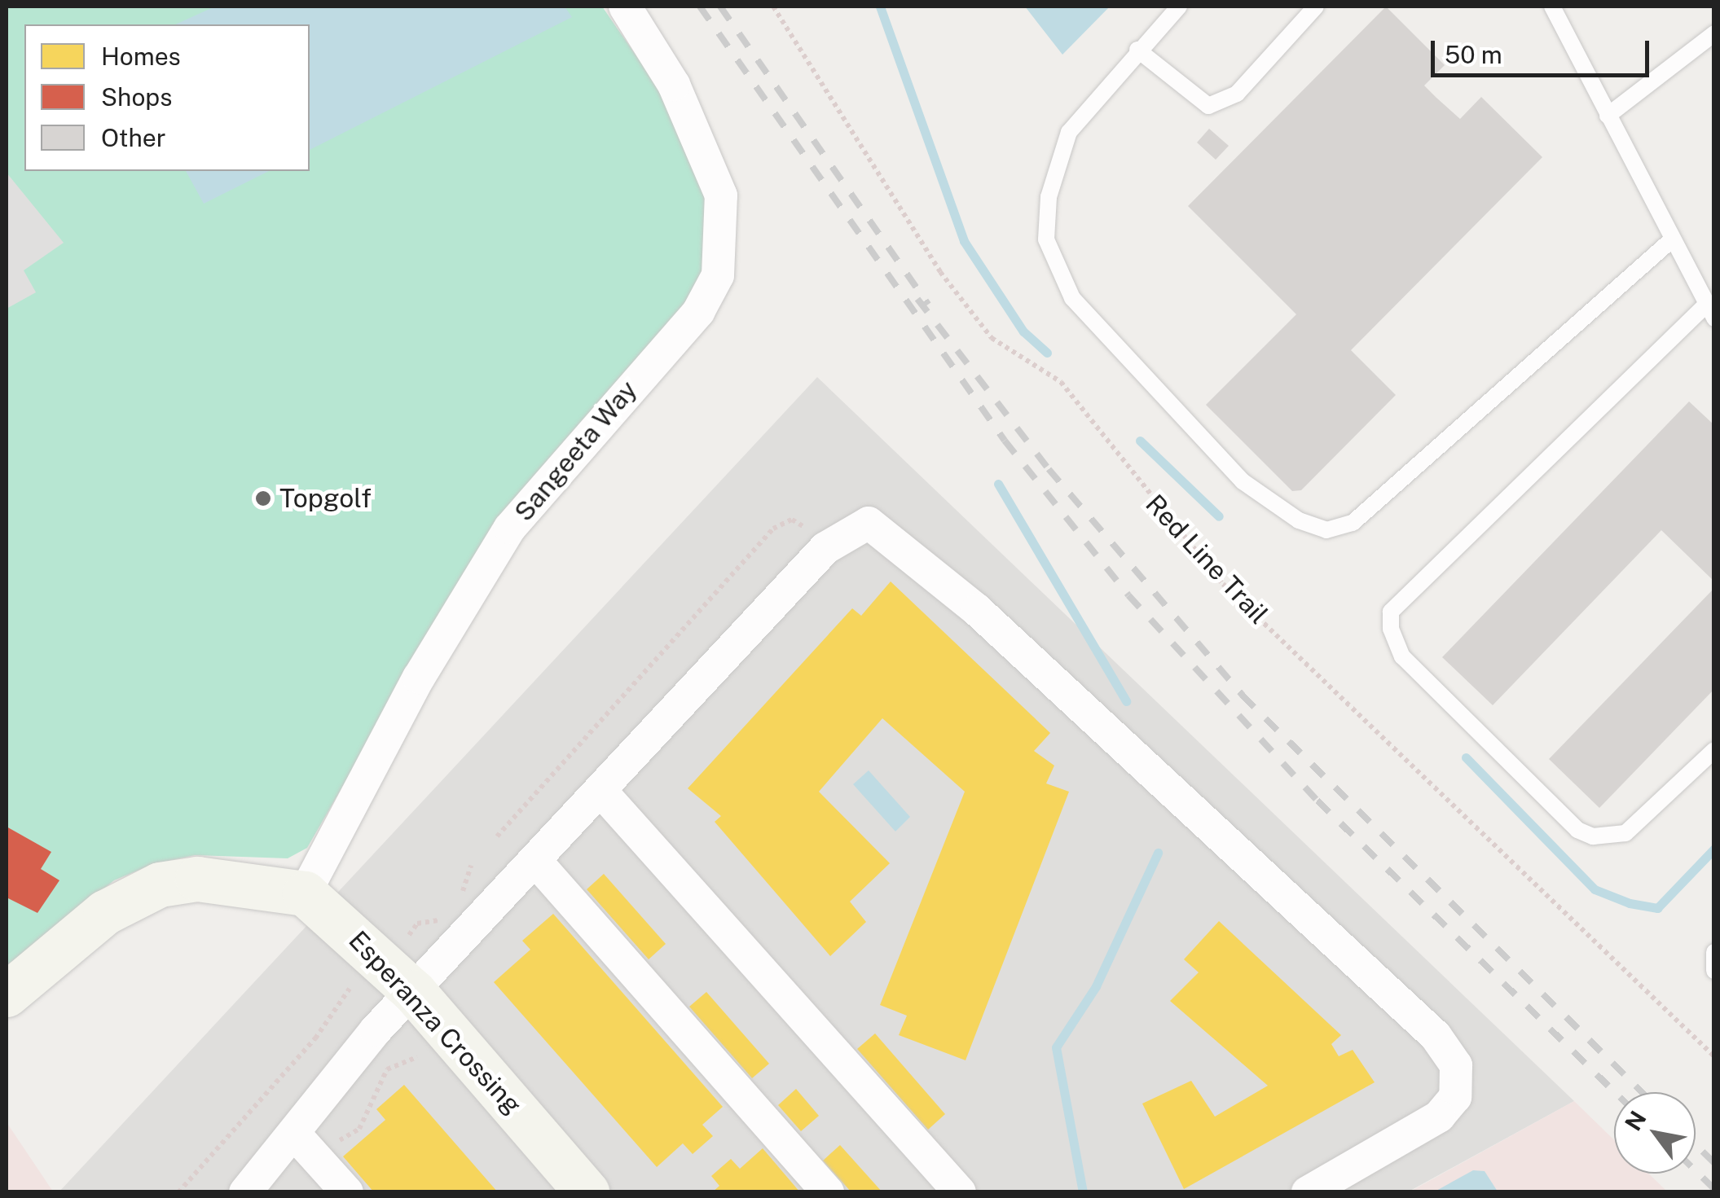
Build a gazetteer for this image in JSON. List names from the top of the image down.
{
  "streets": {
    "street": ["Sangeeta Way", "Esperanza Crossing"],
    "path": ["Red Line Trail"]
  },
  "crossings": [
    ["Sangeeta Way", "Esperanza Crossing"]
  ],
  "places": ["Topgolf"],
  "legend": ["Homes", "Shops", "Other"],
  "scale_bar": "50 m",
  "north": "top left"
}
